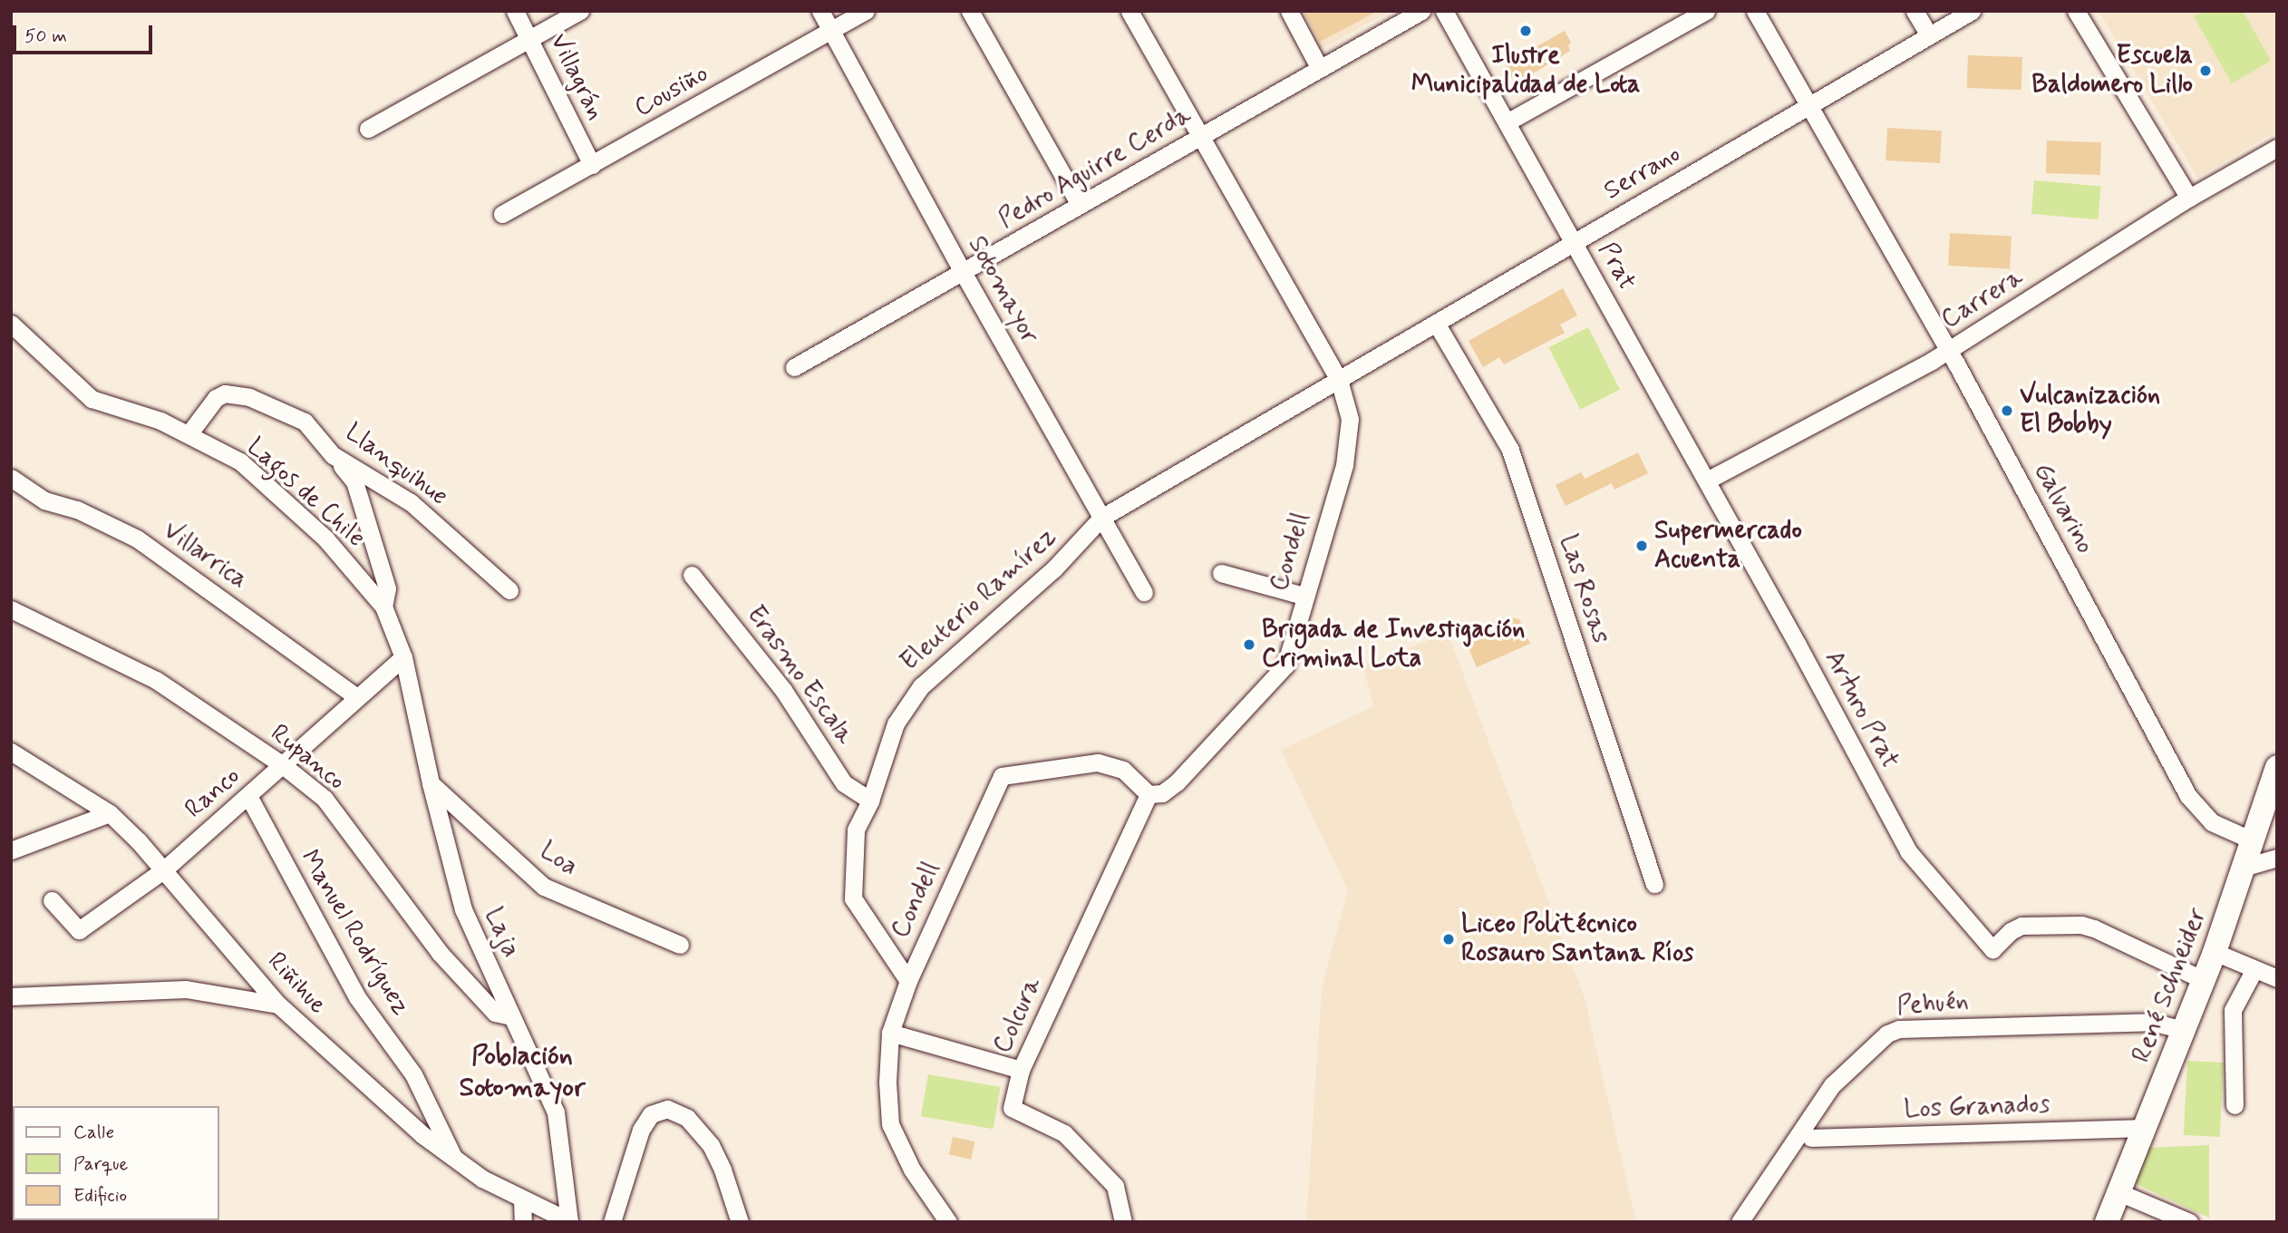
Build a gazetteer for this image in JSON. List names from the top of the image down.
{
  "streets": {
    "main road": ["René Schneider"],
    "street": [
      "Villagrán",
      "Cousiño",
      "Pedro Aguirre Cerda",
      "Serrano",
      "Prat",
      "Sotomayor",
      "Carrera",
      "Llanquihue",
      "Lagos de Chile",
      "Galvarino",
      "Condell",
      "Villarrica",
      "Las Rosas",
      "Eleuterio Ramírez",
      "Erasmo Escala",
      "Arturo Prat",
      "Rupanco",
      "Ranco",
      "Loa",
      "Manuel Rodríguez",
      "Laja",
      "Riñihue",
      "Pehuén",
      "Colcura",
      "Los Granados"
    ]
  },
  "crossings": [
    ["Villagrán", "Cousiño"],
    ["Cousiño", "Sotomayor"],
    ["Pedro Aguirre Cerda", "Sotomayor"],
    ["Pedro Aguirre Cerda", "Condell"],
    ["Serrano", "Prat"],
    ["Serrano", "Galvarino"],
    ["Serrano", "Condell"],
    ["Serrano", "Las Rosas"],
    ["Serrano", "Eleuterio Ramírez"],
    ["Prat", "Carrera"],
    ["Prat", "Arturo Prat"],
    ["Sotomayor", "Eleuterio Ramírez"],
    ["Carrera", "Galvarino"],
    ["Carrera", "Arturo Prat"],
    ["Llanquihue", "Lagos de Chile"],
    ["Lagos de Chile", "Ranco"],
    ["Lagos de Chile", "Laja"],
    ["Galvarino", "René Schneider"],
    ["Condell", "Eleuterio Ramírez"],
    ["Condell", "Colcura"],
    ["Villarrica", "Ranco"],
    ["Eleuterio Ramírez", "Erasmo Escala"],
    ["Arturo Prat", "René Schneider"],
    ["Rupanco", "Ranco"],
    ["Rupanco", "Laja"],
    ["Ranco", "Manuel Rodríguez"],
    ["Ranco", "Laja"],
    ["Ranco", "Riñihue"],
    ["Loa", "Laja"],
    ["Manuel Rodríguez", "Riñihue"],
    ["Laja", "Riñihue"],
    ["René Schneider", "Pehuén"],
    ["René Schneider", "Los Granados"]
  ],
  "districts": ["Población Sotomayor"],
  "places": [
    "Ilustre Municipalidad de Lota",
    "Escuela Baldomero Lillo",
    "Vulcanización El Bobby",
    "Supermercado Acuenta",
    "Brigada de Investigación Criminal Lota",
    "Liceo Politécnico Rosauro Santana Ríos"
  ],
  "legend": ["Calle", "Parque", "Edificio"],
  "scale_bar": "50 m"
}
